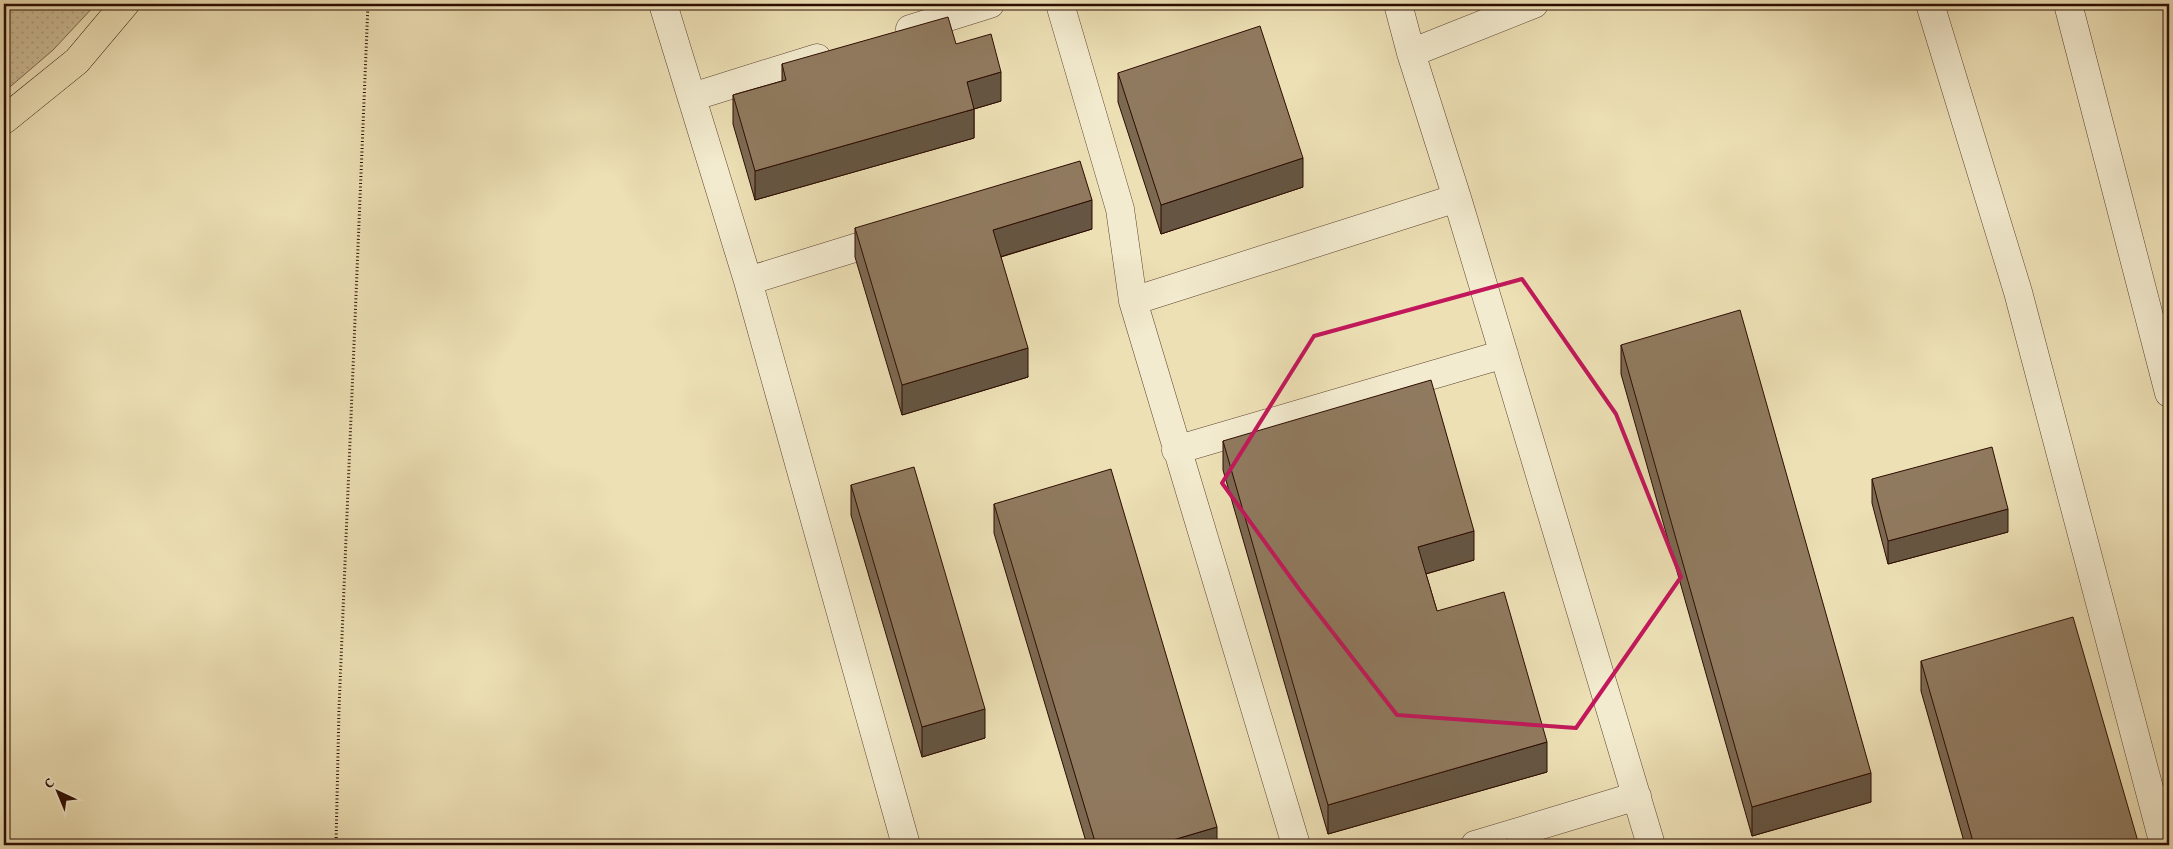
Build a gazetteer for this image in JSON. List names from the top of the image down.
{
  "north": "top left"
}
